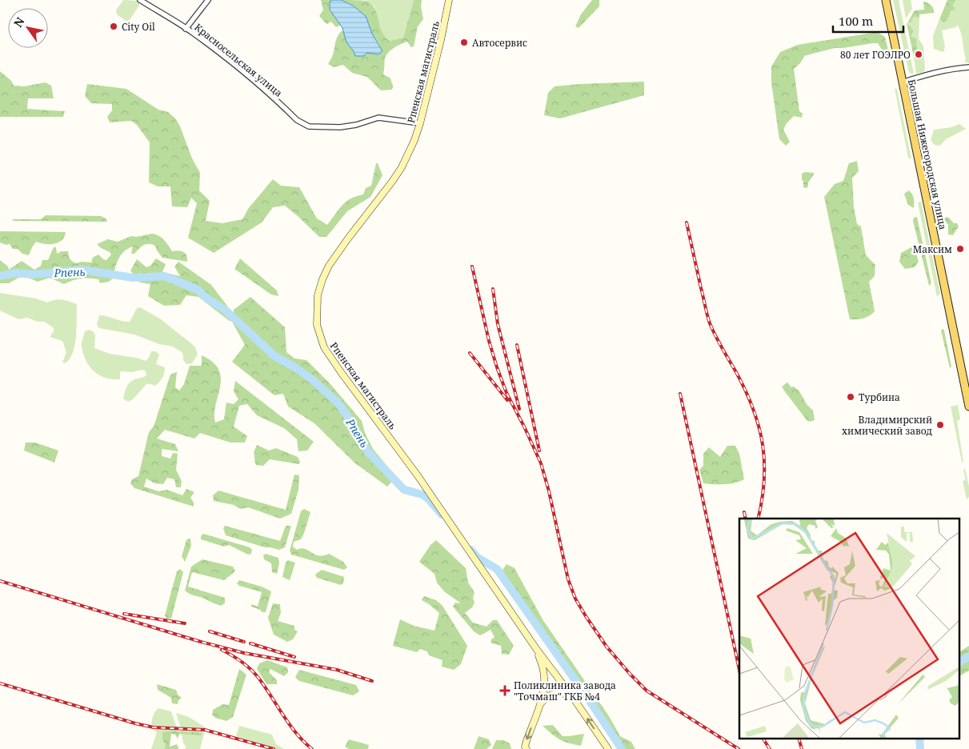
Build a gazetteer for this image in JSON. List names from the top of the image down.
{
  "streets": {
    "main road": ["Рпенская магистраль", "Большая Нижегородская улица"],
    "street": ["Красносельская улица"]
  },
  "crossings": [
    ["Красносельская улица", "Рпенская магистраль"]
  ],
  "water": ["Рпень"],
  "places": {
    "other": [
      "City Oil",
      "Автосервис",
      "80 лет ГОЭЛРО",
      "Максим",
      "Турбина",
      "Владимирский химический завод"
    ],
    "health": ["Поликлиника завода \"Точмаш\" ГКБ №4"]
  },
  "scale_bar": "100 m",
  "north": "top left"
}
